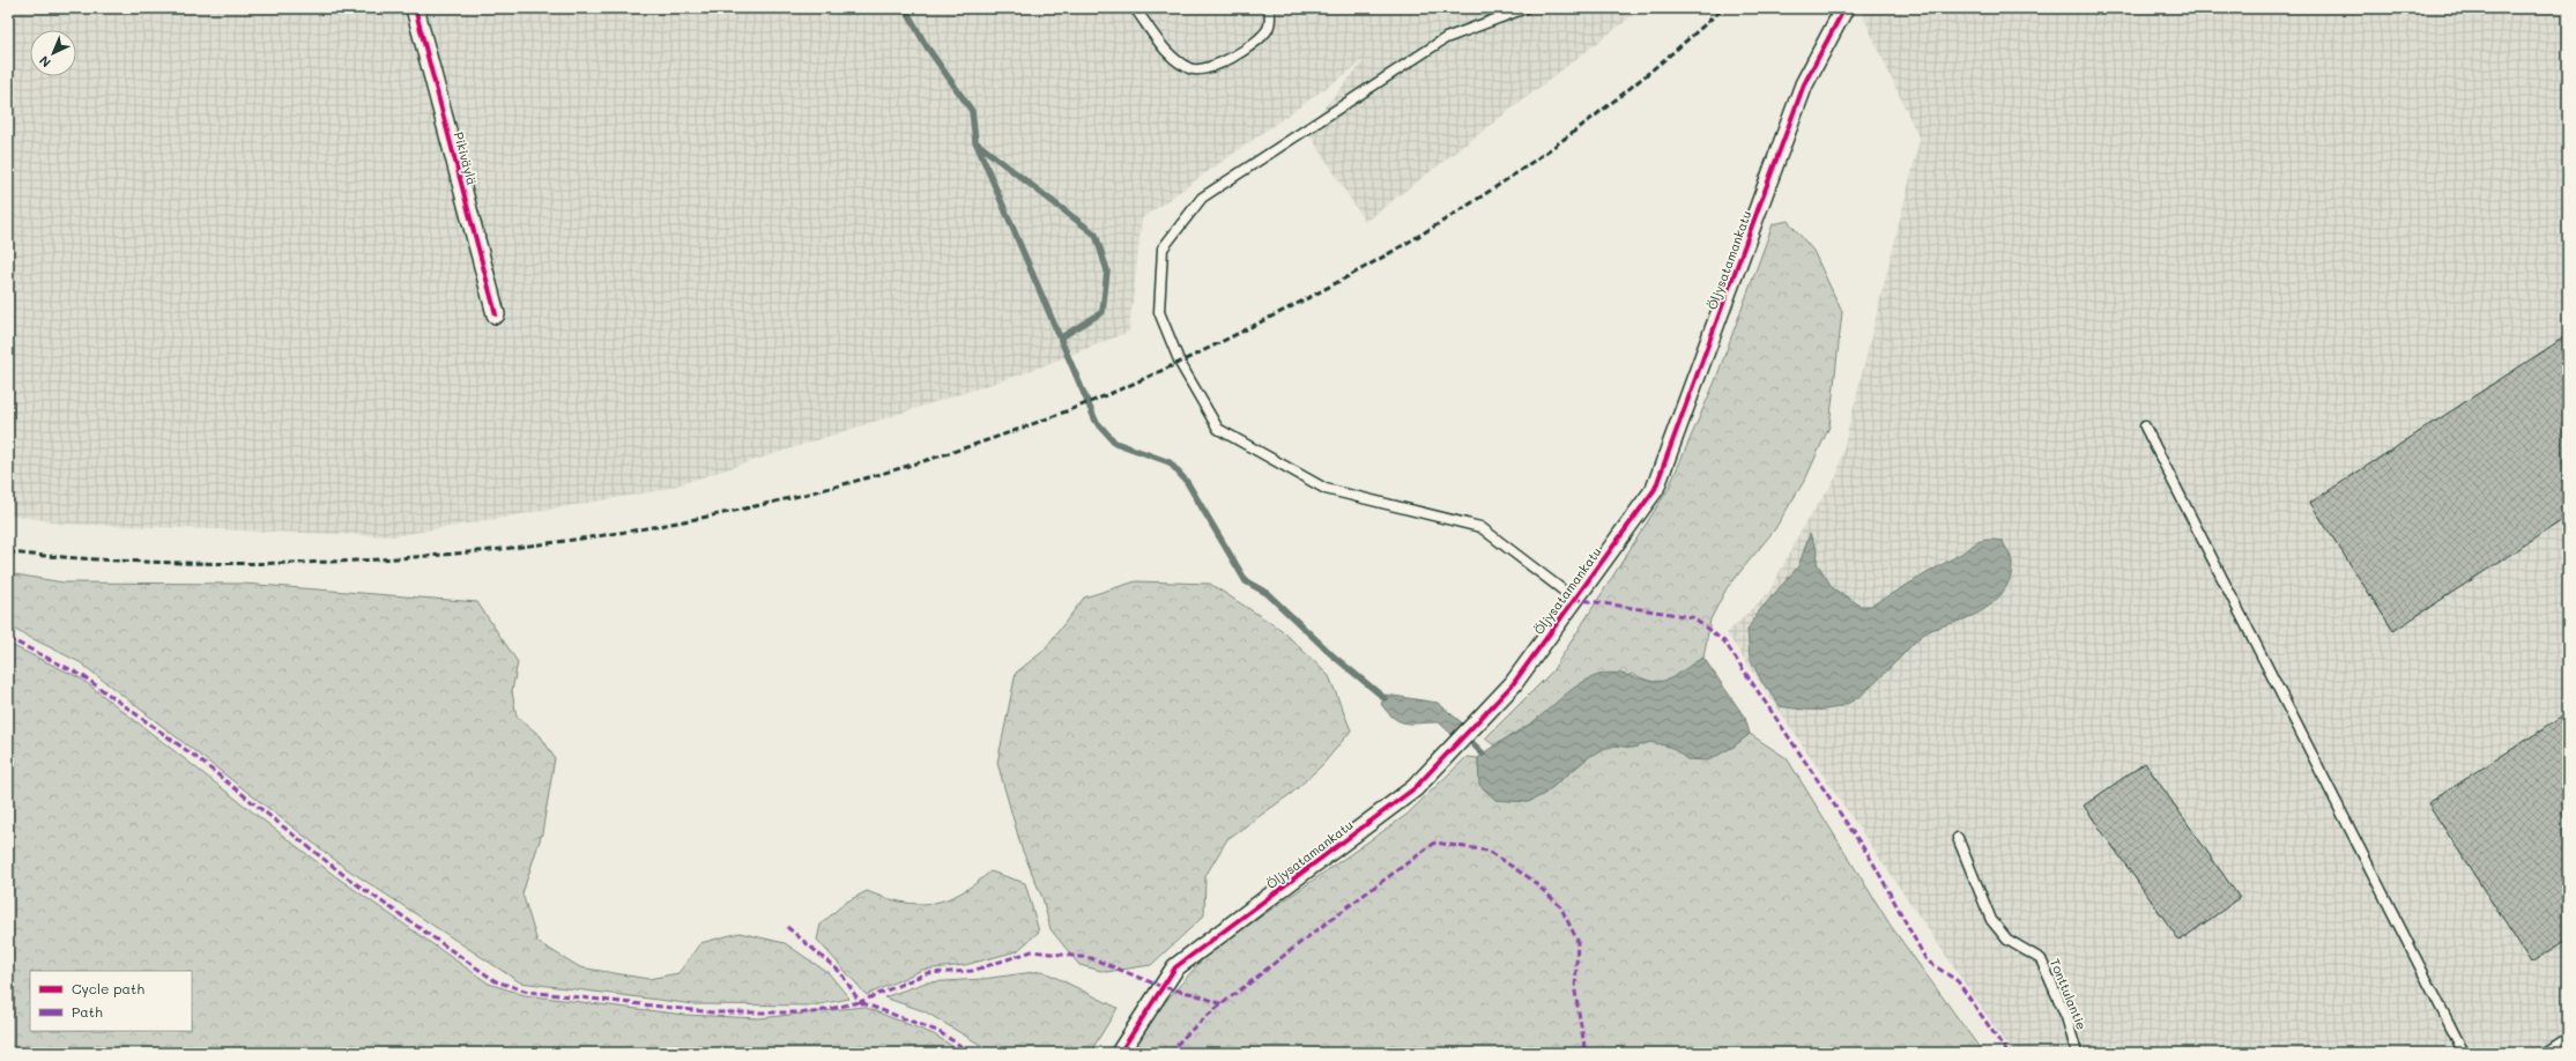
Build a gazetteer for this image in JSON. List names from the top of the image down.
{
  "streets": {
    "street": ["Pikiväylä", "Öljysatamankatu"],
    "lane": ["Tonttulantie"]
  },
  "legend": ["Cycle path", "Path"],
  "north": "bottom left"
}
